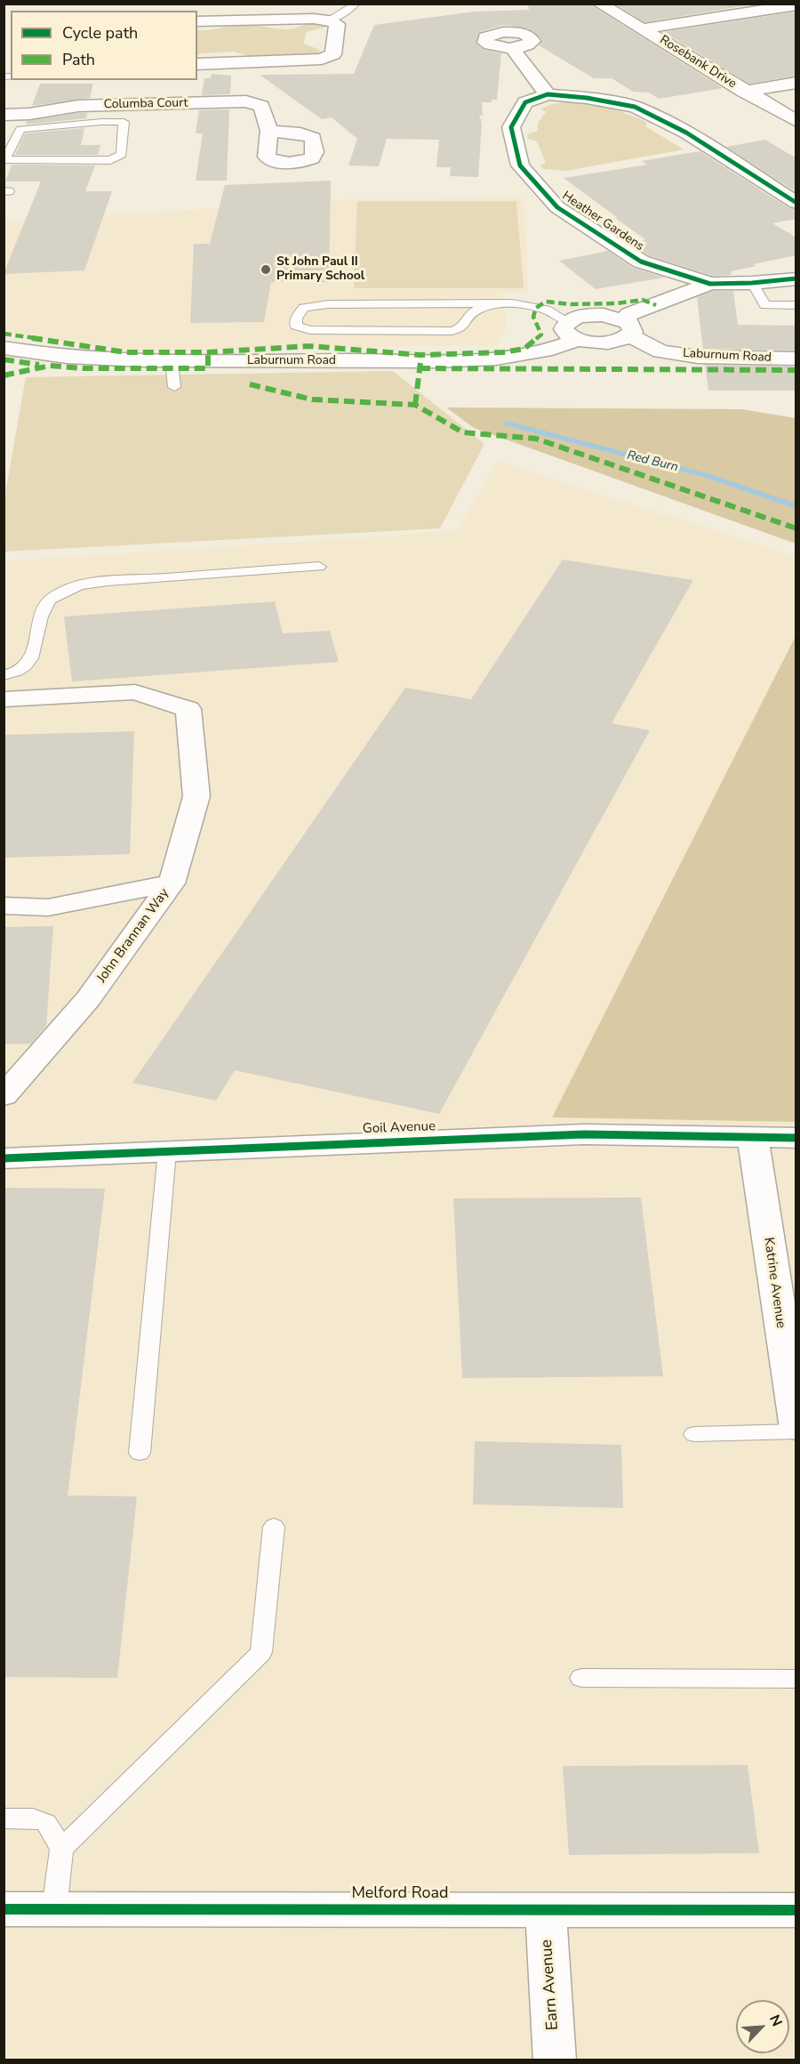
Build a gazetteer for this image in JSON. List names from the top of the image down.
{
  "streets": {
    "street": [
      "Rosebank Drive",
      "Columba Court",
      "Heather Gardens",
      "Laburnum Road",
      "John Brannan Way",
      "Goil Avenue",
      "Katrine Avenue",
      "Melford Road",
      "Earn Avenue"
    ]
  },
  "crossings": [
    ["Heather Gardens", "Laburnum Road"],
    ["Goil Avenue", "Katrine Avenue"],
    ["Melford Road", "Earn Avenue"]
  ],
  "water": ["Red Burn"],
  "places": ["St John Paul II Primary School"],
  "legend": ["Cycle path", "Path"],
  "north": "top right"
}
